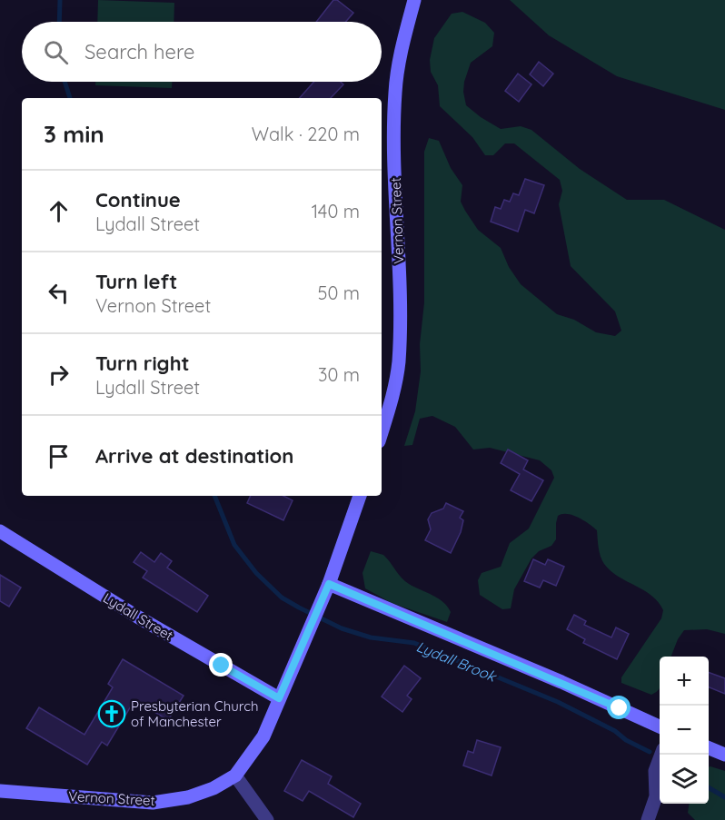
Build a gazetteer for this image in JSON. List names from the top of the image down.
{
  "streets": {
    "street": ["Vernon Street", "Lydall Street"]
  },
  "crossings": [
    ["Vernon Street", "Lydall Street"]
  ],
  "water": ["Lydall Brook"],
  "places": {
    "church": ["Presbyterian Church of Manchester"]
  },
  "page": {
    "search": "Search here",
    "heading": ["3 min", "Walk · 220 m"],
    "list": [
      ["Continue", "Lydall Street", "140 m"],
      ["Turn left", "Vernon Street", "50 m"],
      ["Turn right", "Lydall Street", "30 m"],
      "Arrive at destination"
    ],
    "map_buttons": ["+", "−"]
  }
}
